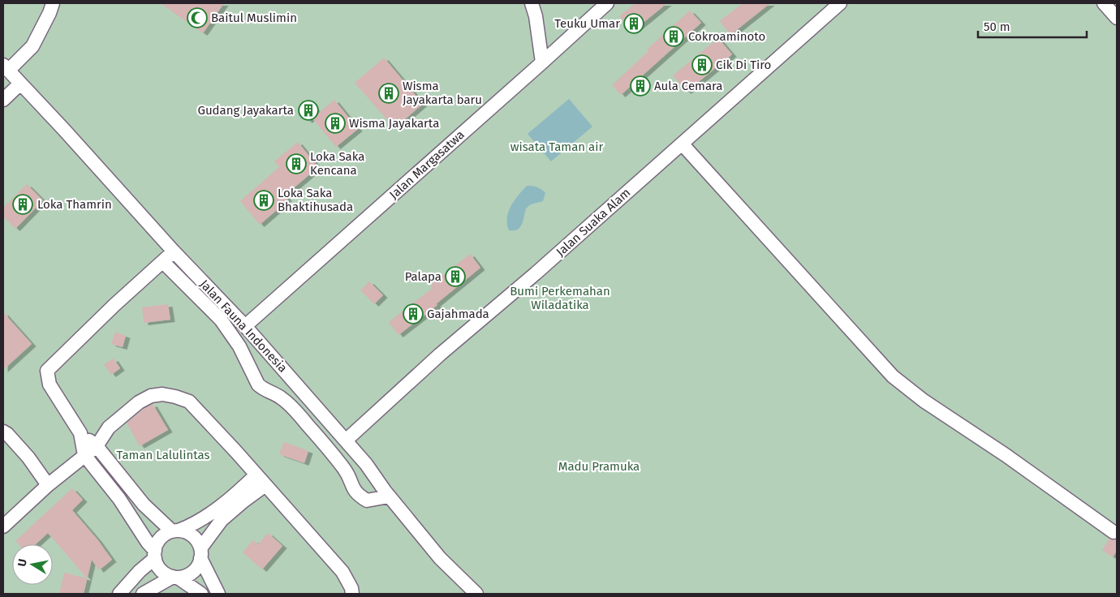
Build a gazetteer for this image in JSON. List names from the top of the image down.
{
  "streets": {
    "street": ["Jalan Margasatwa", "Jalan Suaka Alam", "Jalan Fauna Indonesia"]
  },
  "crossings": [
    ["Jalan Margasatwa", "Jalan Fauna Indonesia"],
    ["Jalan Suaka Alam", "Jalan Fauna Indonesia"]
  ],
  "parks": [
    "wisata Taman air",
    "Bumi Perkemahan Wiladatika",
    "Taman Lalulintas",
    "Madu Pramuka"
  ],
  "places": {
    "mosque": ["Baitul Muslimin"],
    "building": [
      "Teuku Umar",
      "Cokroaminoto",
      "Cik Di Tiro",
      "Aula Cemara",
      "Wisma Jayakarta baru",
      "Gudang Jayakarta",
      "Wisma Jayakarta",
      "Loka Saka Kencana",
      "Loka Saka Bhaktihusada",
      "Loka Thamrin",
      "Palapa",
      "Gajahmada"
    ]
  },
  "scale_bar": "50 m",
  "north": "left"
}
